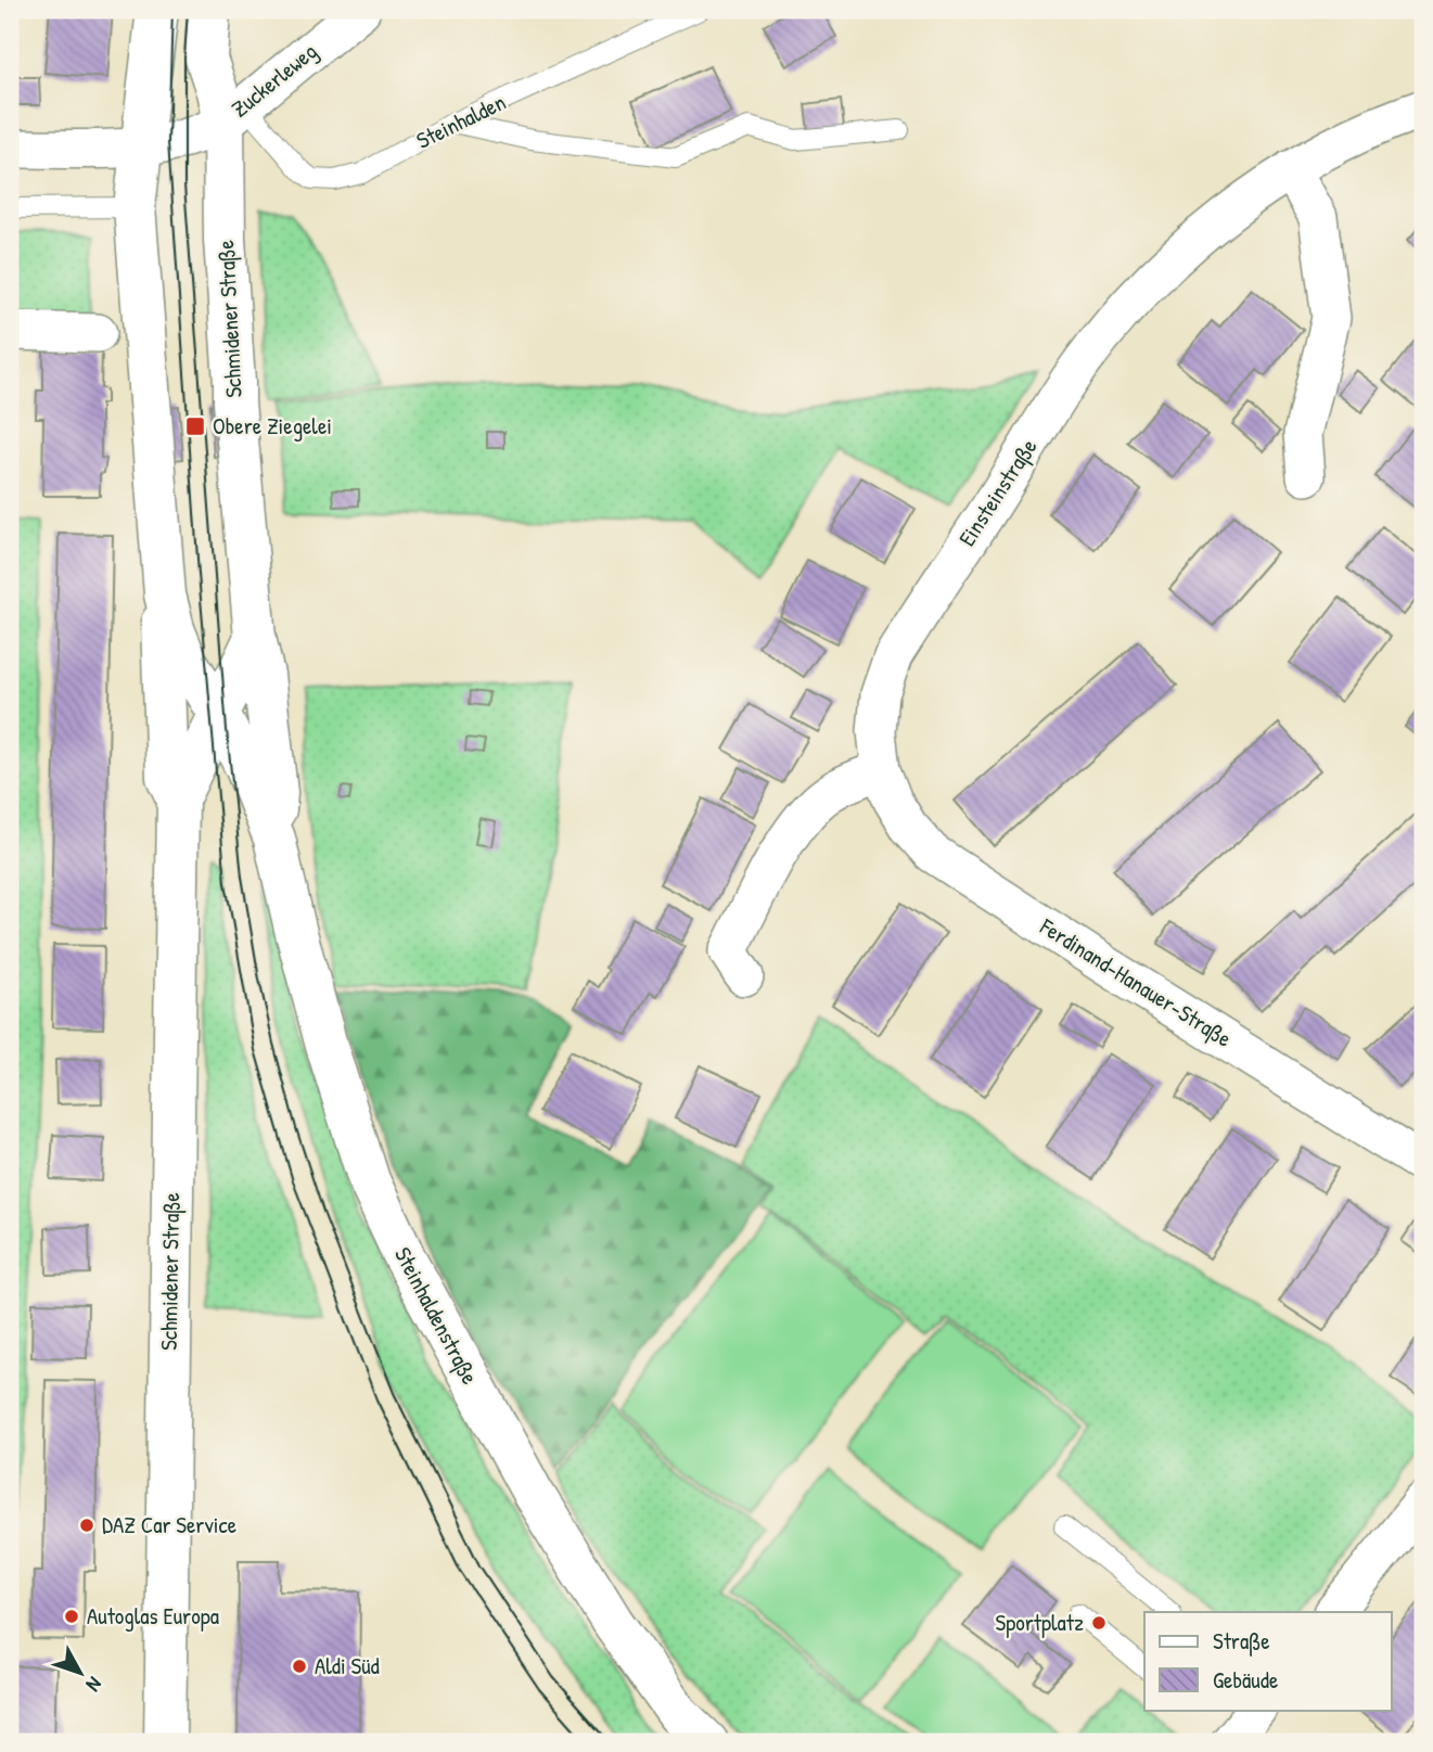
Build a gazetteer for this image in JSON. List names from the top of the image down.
{
  "streets": {
    "main road": ["Schmidener Straße", "Steinhaldenstraße"],
    "street": ["Zuckerleweg", "Einsteinstraße", "Ferdinand-Hanauer-Straße"],
    "lane": ["Steinhalden"]
  },
  "crossings": [
    ["Zuckerleweg", "Steinhalden"],
    ["Zuckerleweg", "Schmidener Straße"],
    ["Steinhalden", "Schmidener Straße"],
    ["Schmidener Straße", "Steinhaldenstraße"],
    ["Einsteinstraße", "Ferdinand-Hanauer-Straße"]
  ],
  "places": {
    "transit": ["Obere Ziegelei"],
    "other": [
      "DAZ Car Service",
      "Autoglas Europa",
      "Sportplatz",
      "Aldi Süd"
    ]
  },
  "legend": ["Straße", "Gebäude"],
  "north": "bottom right"
}
